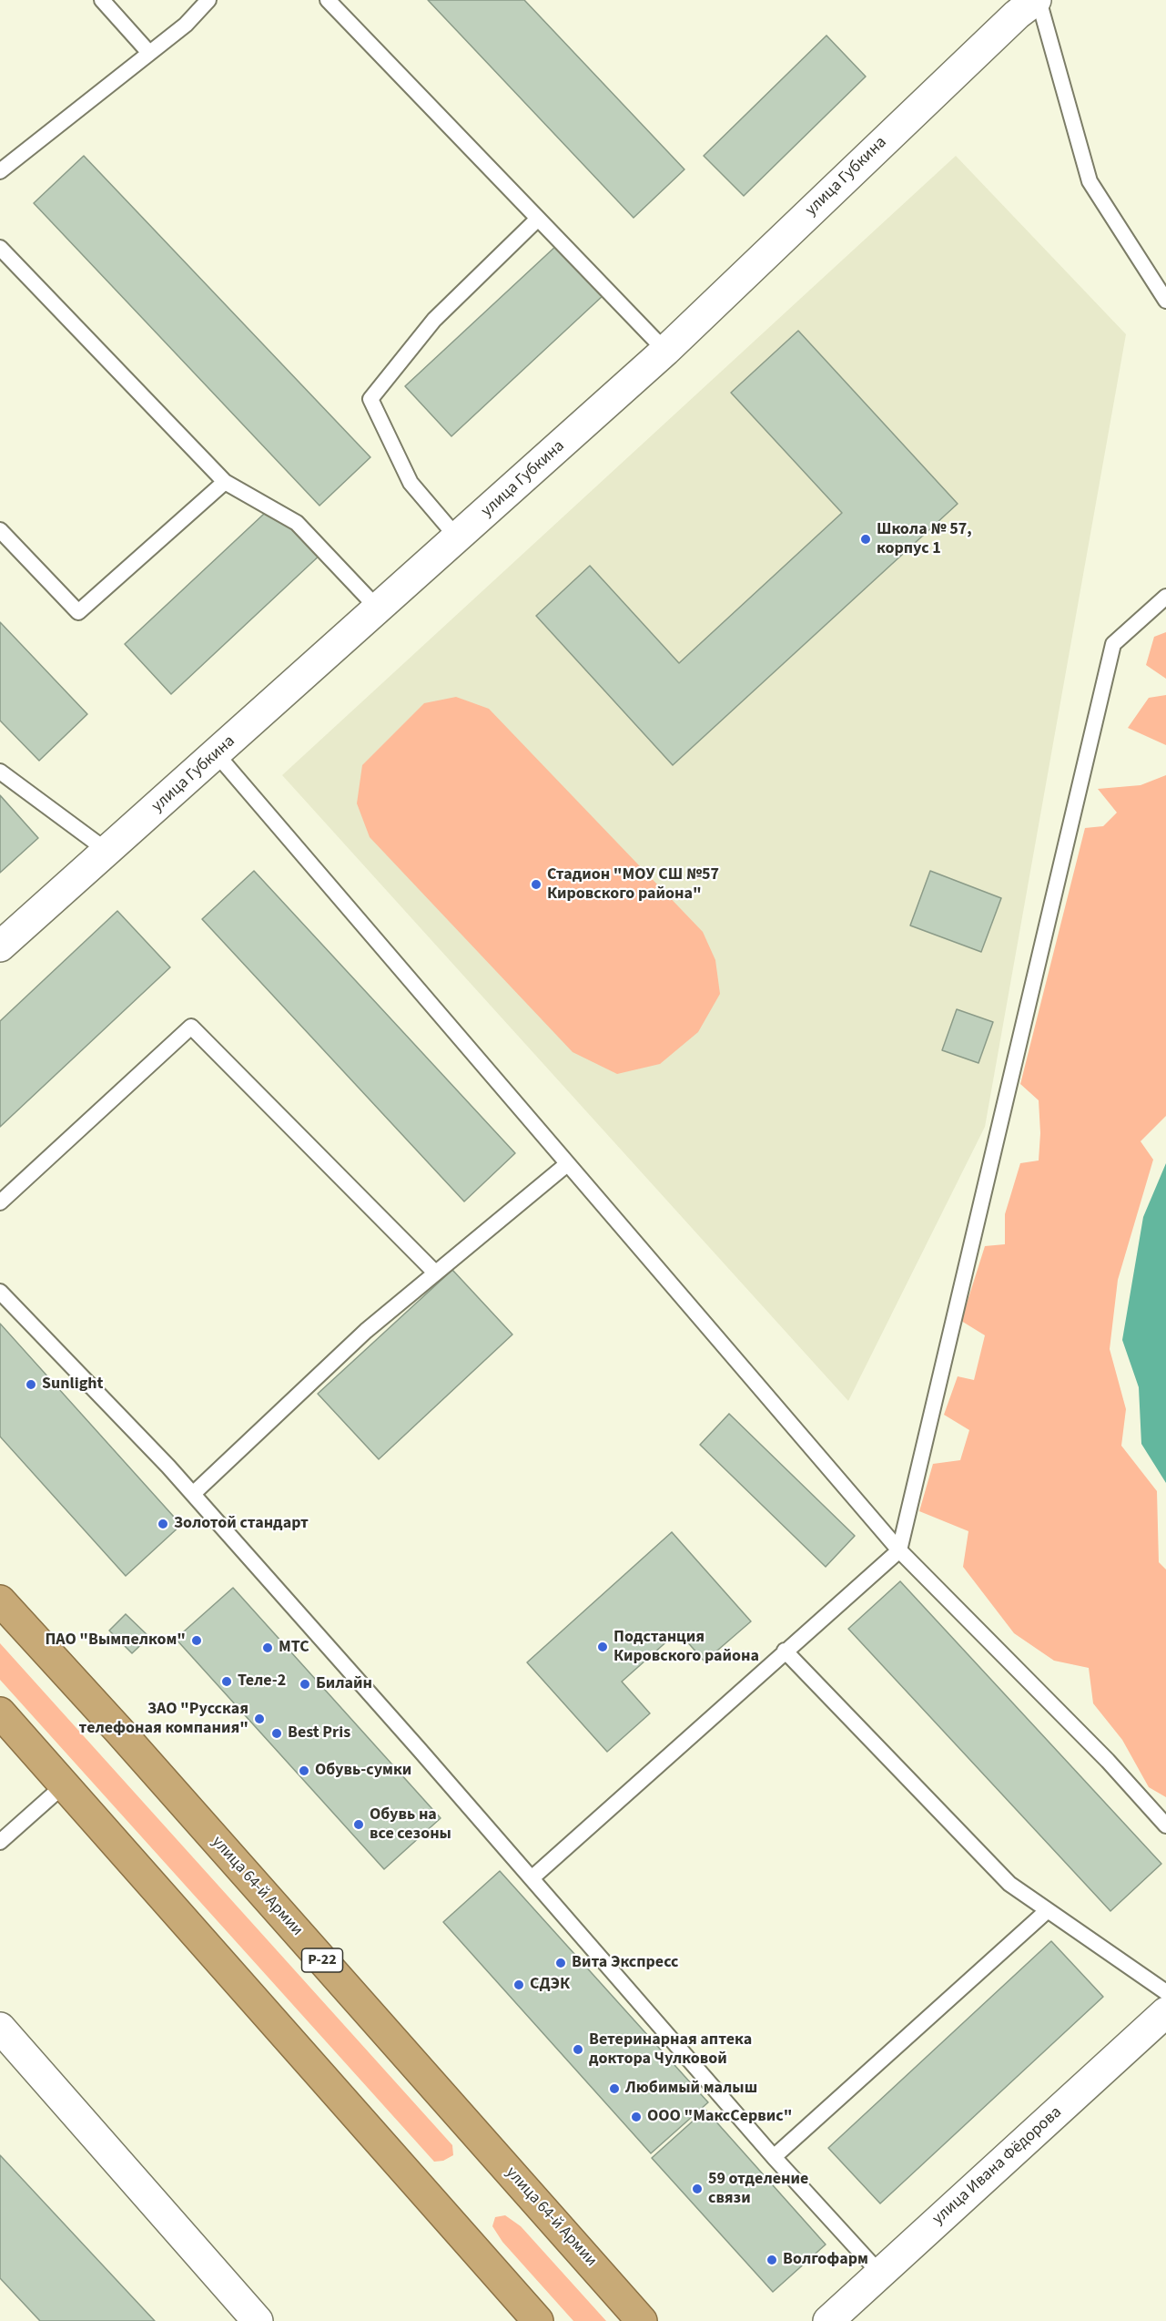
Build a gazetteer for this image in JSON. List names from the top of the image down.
{
  "streets": {
    "highway": ["улица 64-й Армии", "Р-22"],
    "street": ["улица Губкина", "улица Ивана Фёдорова"]
  },
  "places": [
    "Школа № 57, корпус 1",
    "Стадион \"МОУ СШ №57 Кировского района\"",
    "Sunlight",
    "Золотой стандарт",
    "ПАО \"Вымпелком\"",
    "Подстанция Кировского района",
    "МТС",
    "Теле-2",
    "Билайн",
    "ЗАО \"Русская телефоная компания\"",
    "Best Pris",
    "Обувь-сумки",
    "Обувь на все сезоны",
    "Вита Экспресс",
    "СДЭК",
    "Ветеринарная аптека доктора Чулковой",
    "Любимый малыш",
    "ООО \"МаксСервис\"",
    "59 отделение связи",
    "Волгофарм"
  ]
}
